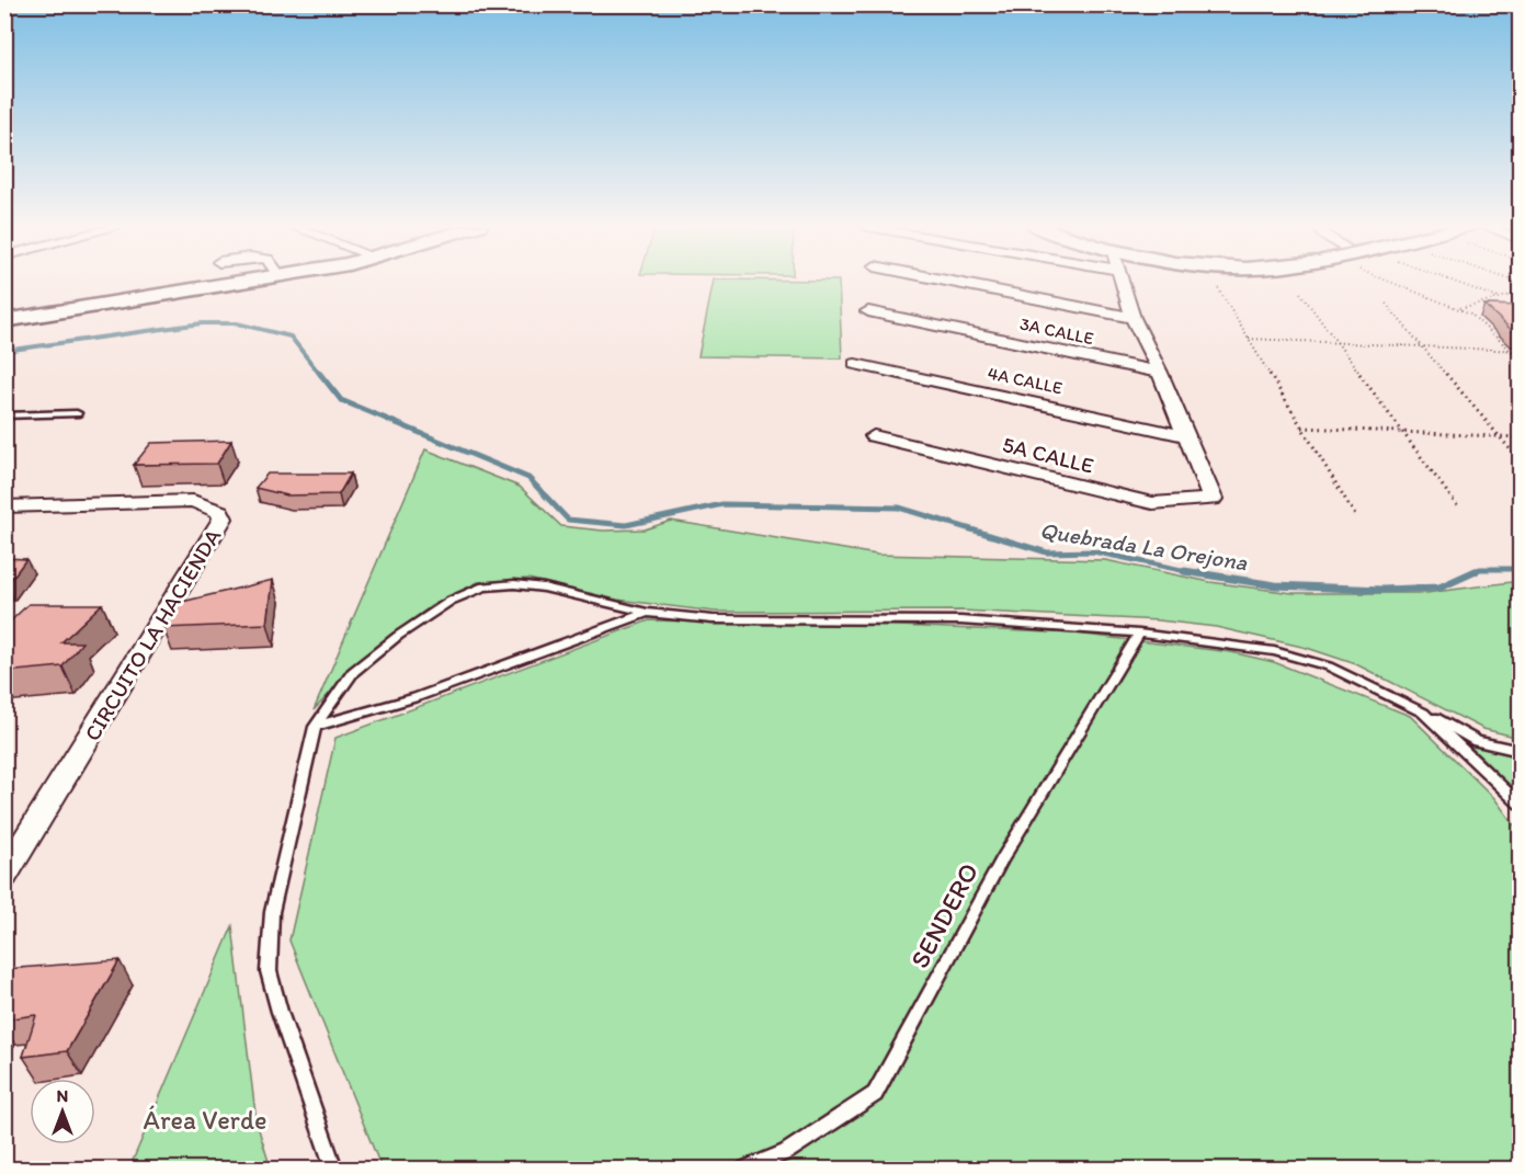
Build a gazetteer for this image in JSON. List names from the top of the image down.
{
  "streets": {
    "street": [
      "3A CALLE",
      "4A CALLE",
      "5A CALLE",
      "CIRCUITO LA HACIENDA"
    ],
    "lane": ["SENDERO"]
  },
  "crossings": [
    ["4A CALLE", "5A CALLE"]
  ],
  "water": ["Quebrada La Orejona"],
  "parks": ["Área Verde"],
  "north": "top"
}
